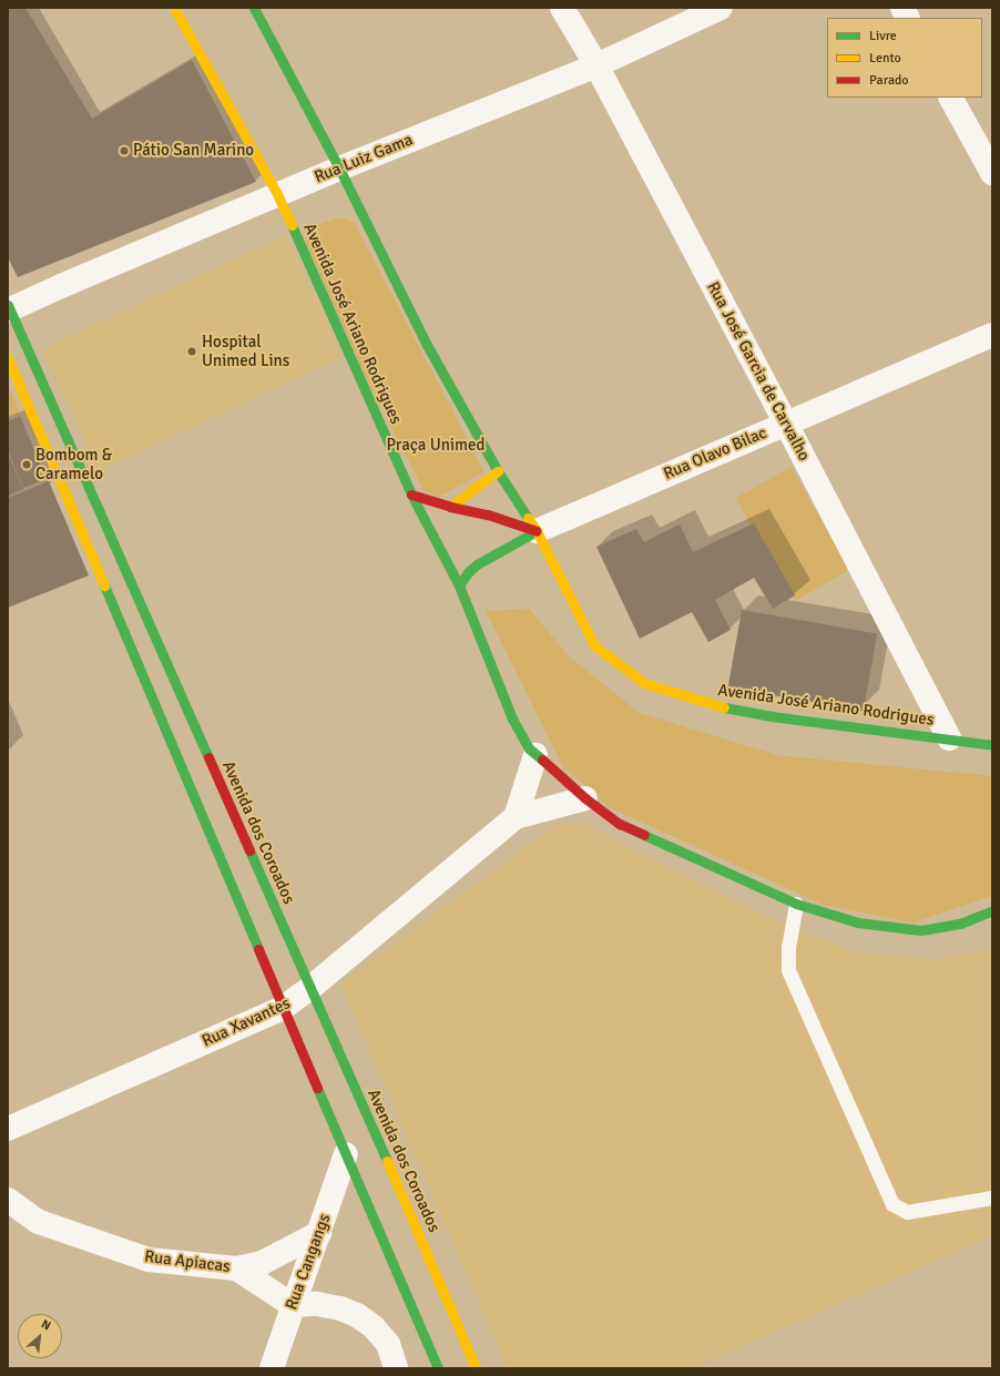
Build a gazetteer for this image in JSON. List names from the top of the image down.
{
  "streets": {
    "street": [
      "Rua Luiz Gama",
      "Avenida José Ariano Rodrigues",
      "Rua José Garcia de Carvalho",
      "Rua Olavo Bilac",
      "Avenida dos Coroados",
      "Rua Xavantes",
      "Rua Apiacas",
      "Rua Cangangs"
    ]
  },
  "crossings": [
    ["Rua Luiz Gama", "Avenida José Ariano Rodrigues"],
    ["Rua Luiz Gama", "Rua José Garcia de Carvalho"],
    ["Rua Luiz Gama", "Avenida dos Coroados"],
    ["Avenida José Ariano Rodrigues", "Rua José Garcia de Carvalho"],
    ["Avenida José Ariano Rodrigues", "Rua Olavo Bilac"],
    ["Avenida José Ariano Rodrigues", "Rua Xavantes"],
    ["Rua José Garcia de Carvalho", "Rua Olavo Bilac"],
    ["Avenida dos Coroados", "Rua Xavantes"],
    ["Rua Apiacas", "Rua Cangangs"]
  ],
  "parks": ["Praça Unimed"],
  "places": ["Pátio San Marino", "Hospital Unimed Lins", "Bombom & Caramelo"],
  "legend": ["Livre", "Lento", "Parado"],
  "north": "top right"
}
